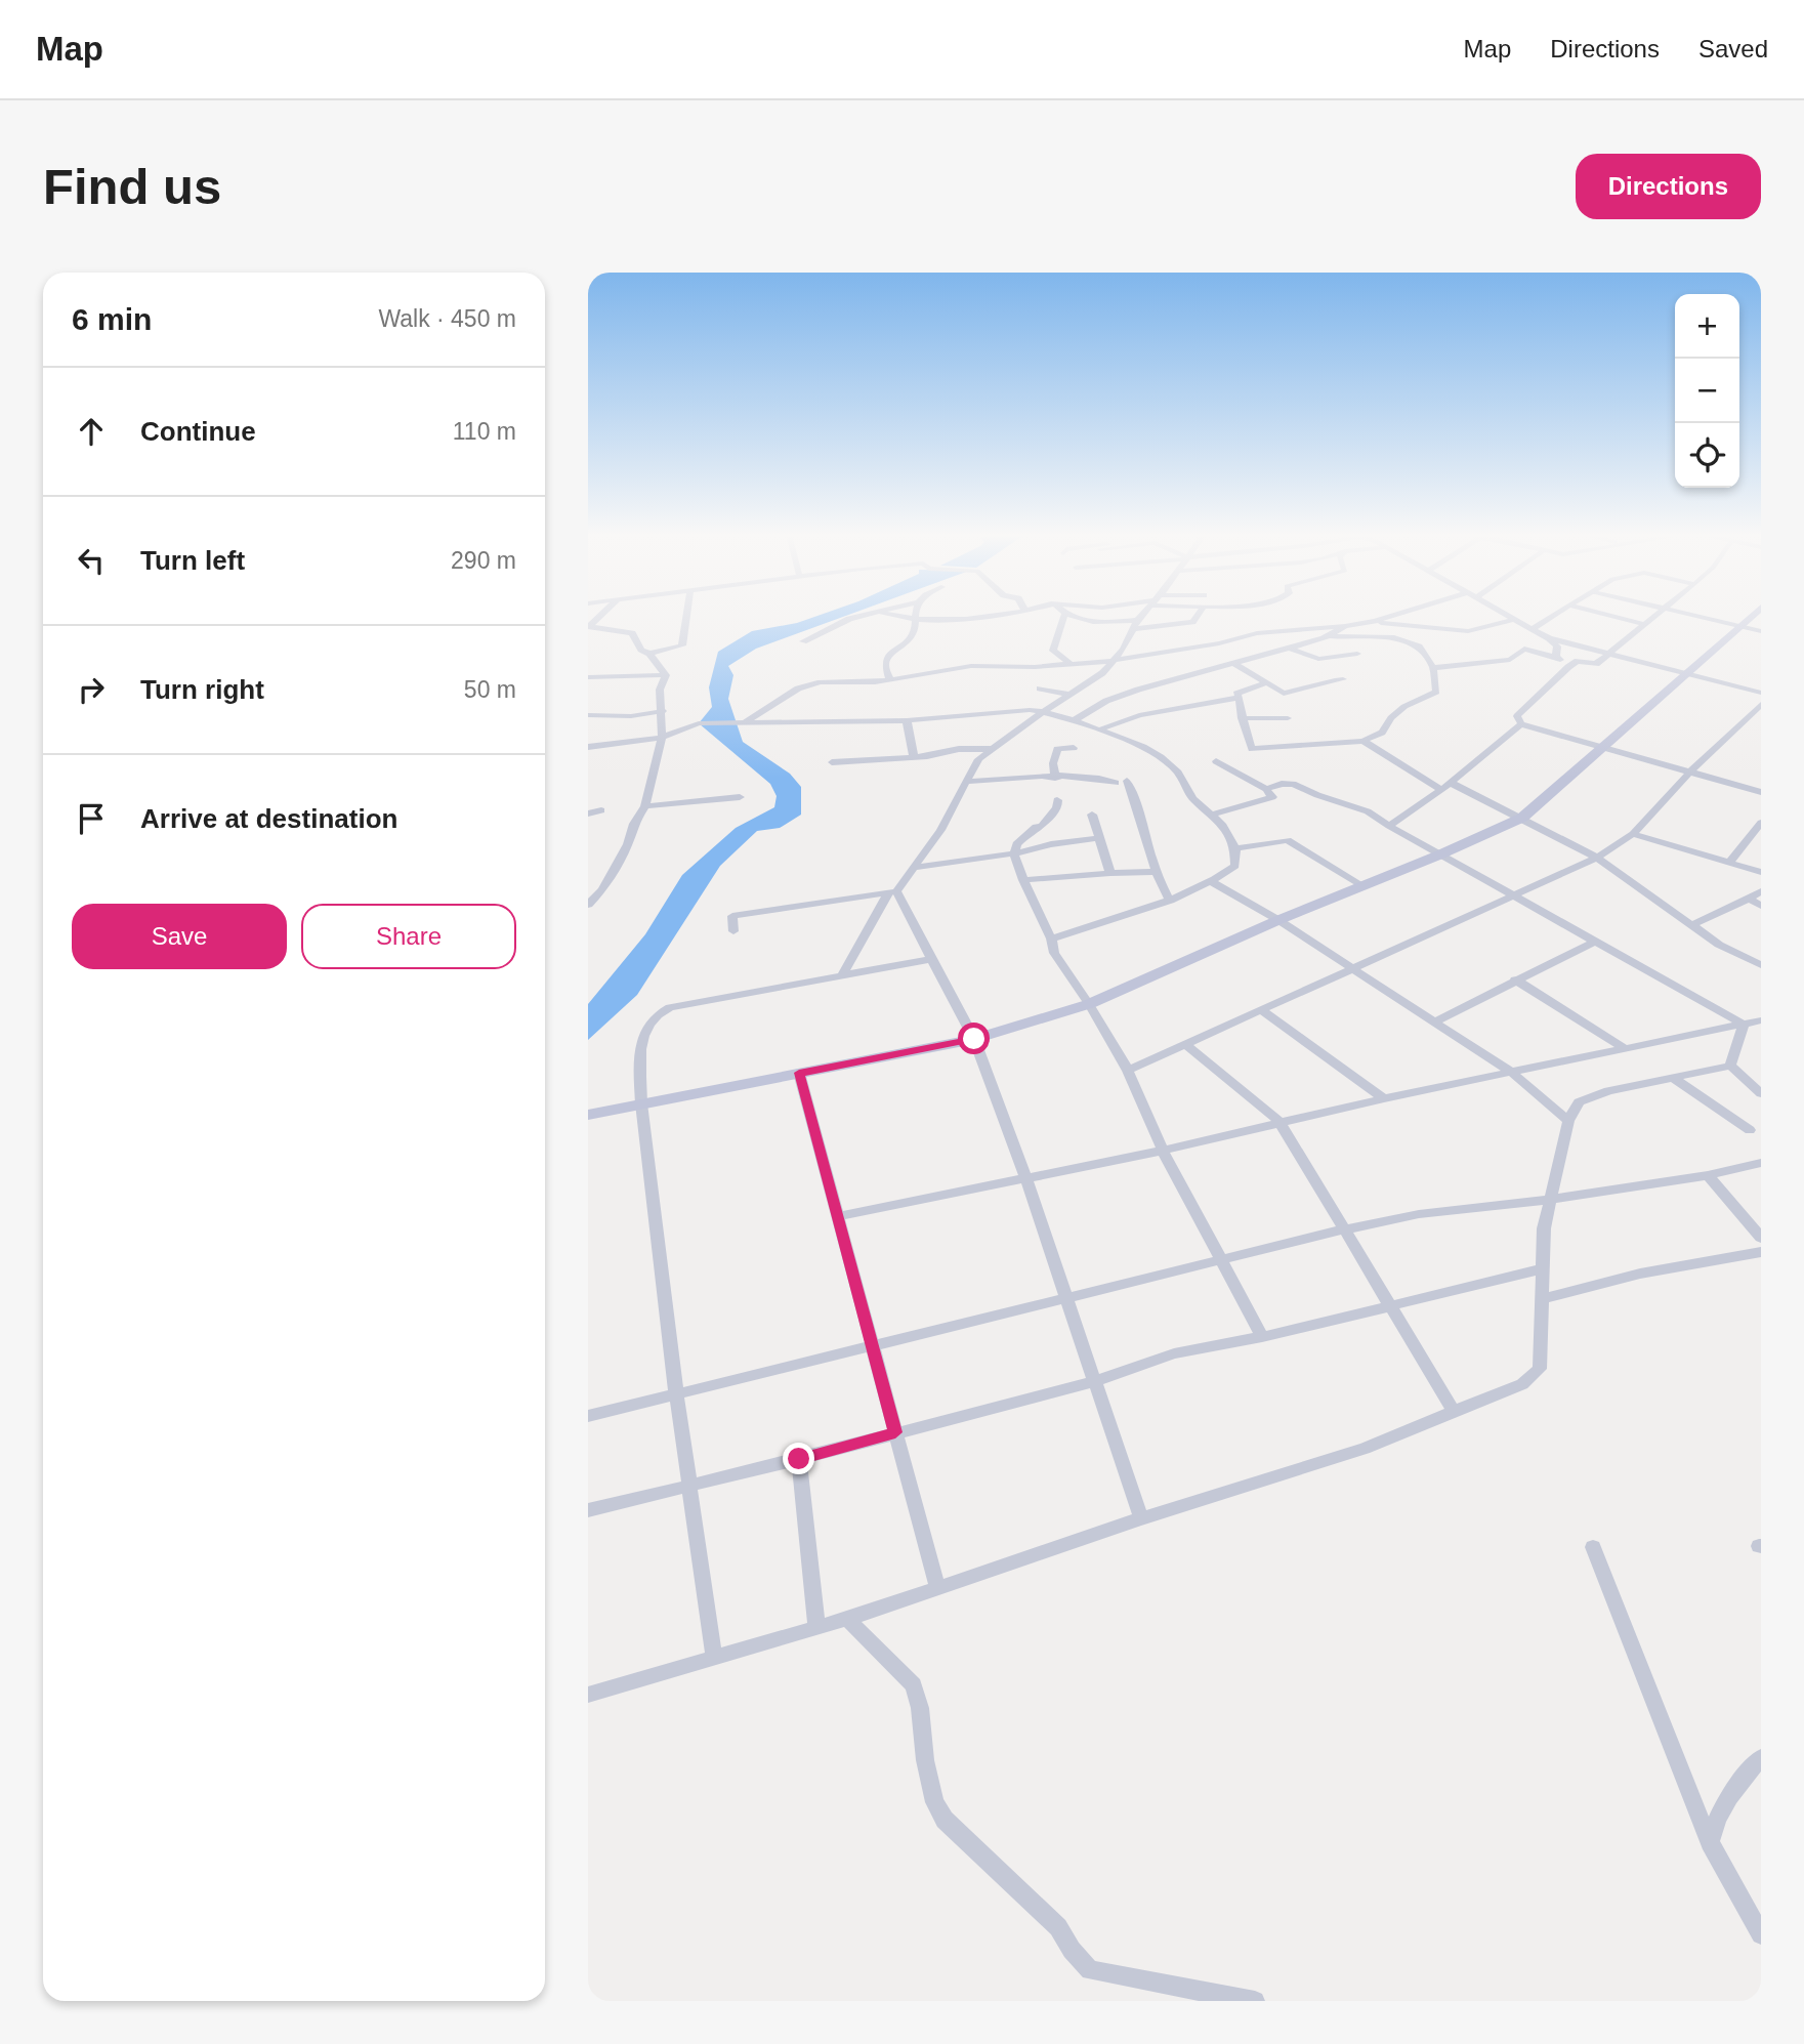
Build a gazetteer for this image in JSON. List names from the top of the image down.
{
  "page": {
    "header": "Map",
    "nav": ["Map", "Directions", "Saved"],
    "buttons": [
      "Directions",
      ["Save", "Share"]
    ],
    "title": "Find us",
    "heading": ["6 min", "Walk · 450 m"],
    "map_buttons": ["+", "−"],
    "list": [
      ["Continue", "110 m"],
      ["Turn left", "290 m"],
      ["Turn right", "50 m"],
      "Arrive at destination"
    ]
  }
}
